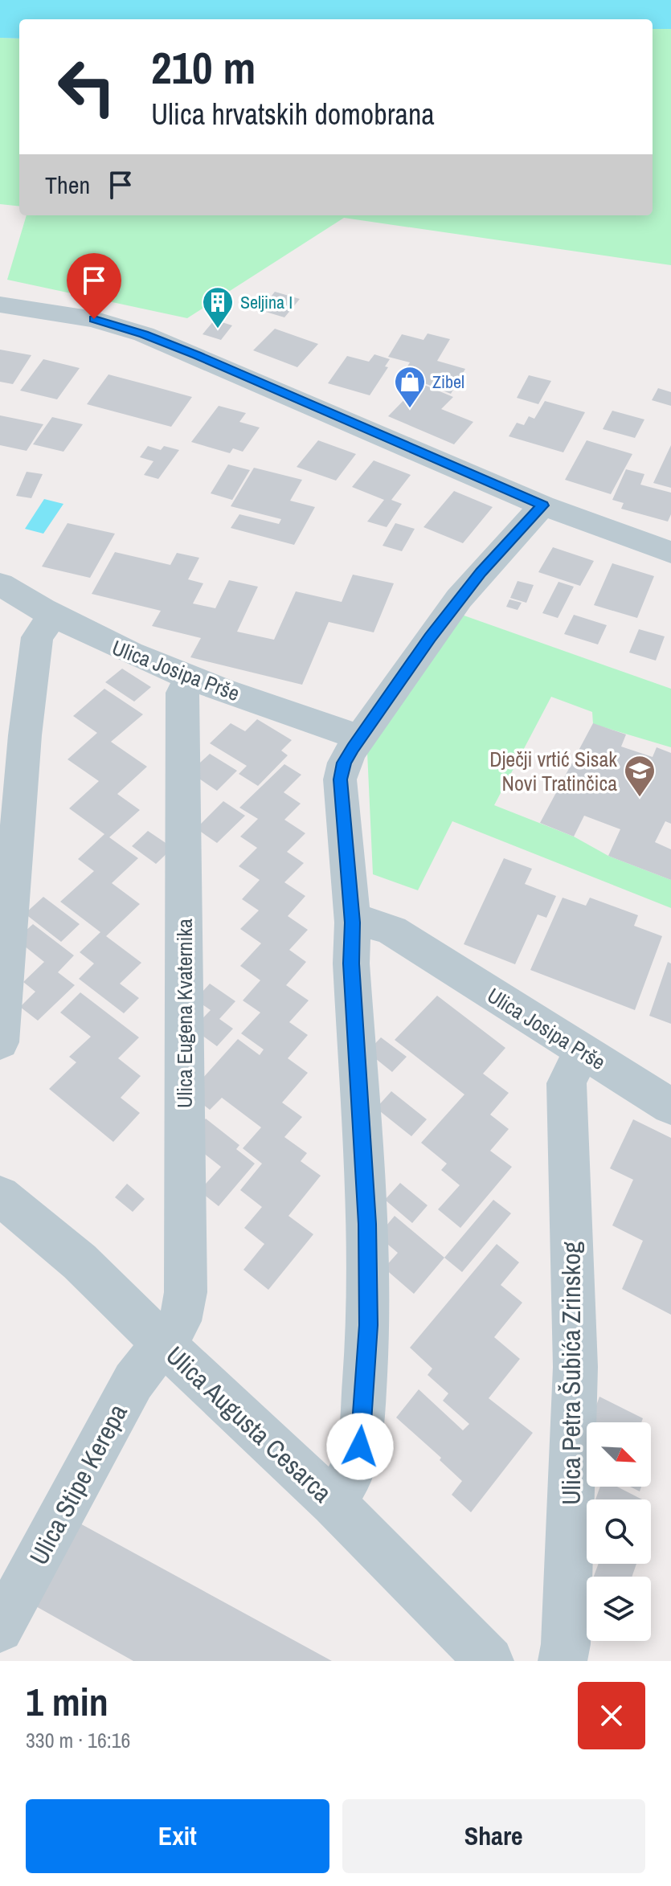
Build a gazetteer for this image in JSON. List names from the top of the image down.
{
  "streets": {
    "street": [
      "Ulica Josipa Prše",
      "Ulica Eugena Kvaternika",
      "Ulica Petra Šubića Zrinskog",
      "Ulica Augusta Cesarca",
      "Ulica Stipe Kerepa"
    ]
  },
  "crossings": [
    ["Ulica Josipa Prše", "Ulica Eugena Kvaternika"],
    ["Ulica Josipa Prše", "Ulica Petra Šubića Zrinskog"],
    ["Ulica Eugena Kvaternika", "Ulica Augusta Cesarca"],
    ["Ulica Eugena Kvaternika", "Ulica Stipe Kerepa"],
    ["Ulica Augusta Cesarca", "Ulica Stipe Kerepa"]
  ],
  "places": {
    "building": ["Seljina I"],
    "shop": ["Zibel"],
    "school or university": ["Dječji vrtić Sisak Novi Tratinčica"]
  },
  "north": "bottom right",
  "page": {
    "turn": ["210 m", "Ulica hrvatskih domobrana"],
    "then": "Then",
    "heading": ["1 min", "330 m · 16:16"],
    "buttons": ["Exit", "Share"]
  }
}
